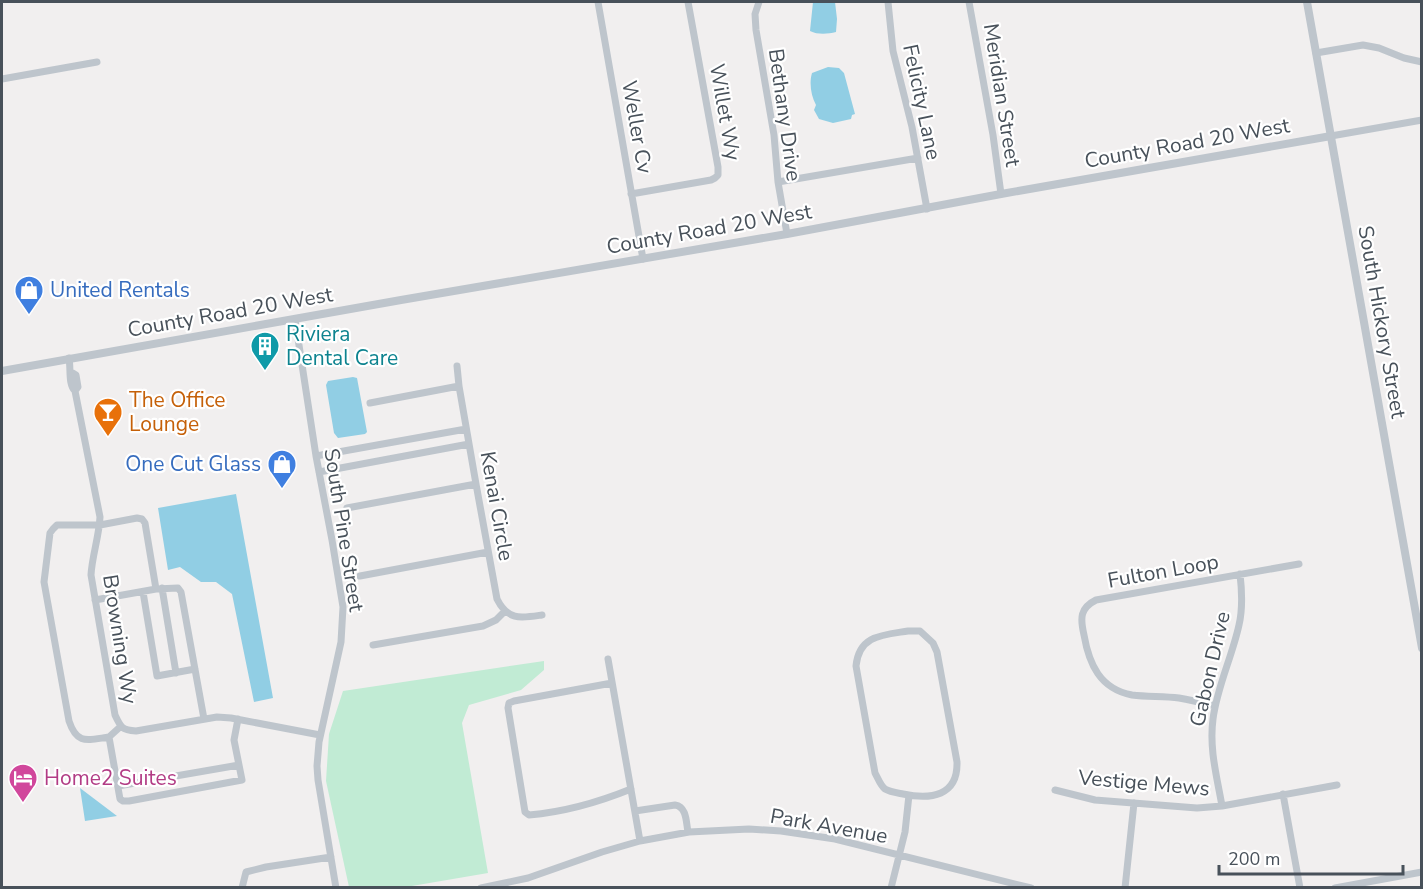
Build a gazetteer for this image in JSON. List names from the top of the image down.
{
  "streets": {
    "street": [
      "Meridian Street",
      "Felicity Lane",
      "Willet Wy",
      "Bethany Drive",
      "Weller Cv",
      "County Road 20 West",
      "South Hickory Street",
      "Kenai Circle",
      "South Pine Street",
      "Fulton Loop",
      "Browning Wy",
      "Gabon Drive",
      "Vestige Mews",
      "Park Avenue"
    ]
  },
  "crossings": [
    ["Meridian Street", "County Road 20 West"],
    ["Felicity Lane", "County Road 20 West"],
    ["Willet Wy", "Weller Cv"],
    ["Bethany Drive", "County Road 20 West"],
    ["Weller Cv", "County Road 20 West"],
    ["County Road 20 West", "South Hickory Street"],
    ["County Road 20 West", "South Pine Street"],
    ["County Road 20 West", "Browning Wy"],
    ["South Pine Street", "Browning Wy"],
    ["Fulton Loop", "Gabon Drive"],
    ["Gabon Drive", "Vestige Mews"]
  ],
  "places": {
    "shop": ["United Rentals", "One Cut Glass"],
    "building": ["Riviera Dental Care"],
    "bar": ["The Office Lounge"],
    "hotel": ["Home2 Suites"]
  },
  "scale_bar": "200 m"
}
